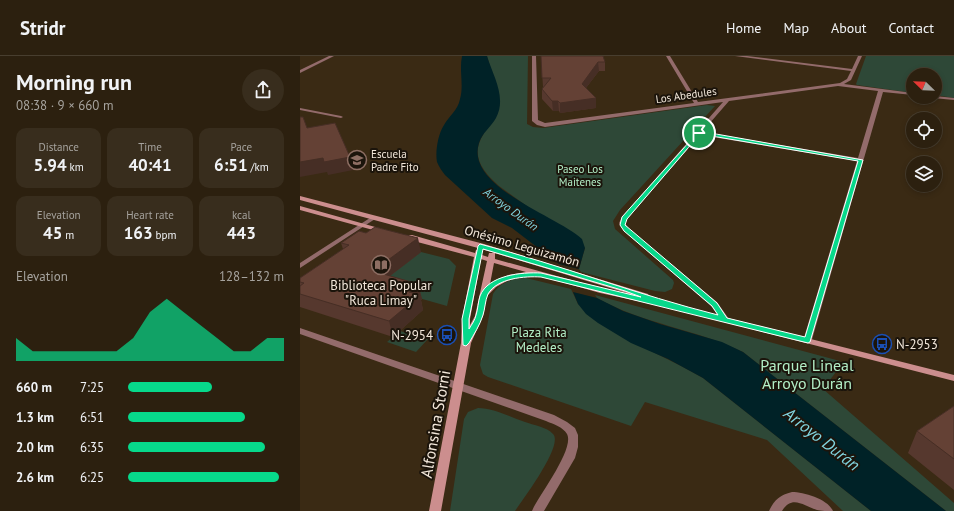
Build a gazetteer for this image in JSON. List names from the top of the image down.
{
  "streets": {
    "street": ["Los Abedules", "Onésimo Leguizamón", "Alfonsina Storni"]
  },
  "crossings": [
    ["Onésimo Leguizamón", "Alfonsina Storni"]
  ],
  "water": ["Arroyo Durán"],
  "parks": ["Paseo Los Maitenes", "Plaza Rita Medeles", "Parque Lineal Arroyo Durán"],
  "places": {
    "school or university": ["Escuela Padre Fito"],
    "library": ["Biblioteca Popular \"Ruca Limay\""],
    "bus stop": ["N-2954", "N-2953"]
  },
  "north": "top left",
  "page": {
    "header": "Stridr",
    "nav": [
      "Home",
      "Map",
      "About",
      "Contact"
    ],
    "heading": ["Morning run", "08:38 · 9 × 660 m"],
    "stats": [
      ["Distance", "5.94 km"],
      ["Time", "40:41"],
      ["Pace", "6:51 /km"],
      ["Elevation", "45 m"],
      ["Heart rate", "163 bpm"],
      ["kcal", "443"]
    ],
    "chart": ["Elevation", "128–132 m"],
    "list": [
      {
        "name": "660 m",
        "note": "7:25"
      },
      {
        "name": "1.3 km",
        "note": "6:51"
      },
      {
        "name": "2.0 km",
        "note": "6:35"
      },
      {
        "name": "2.6 km",
        "note": "6:25"
      }
    ]
  }
}
